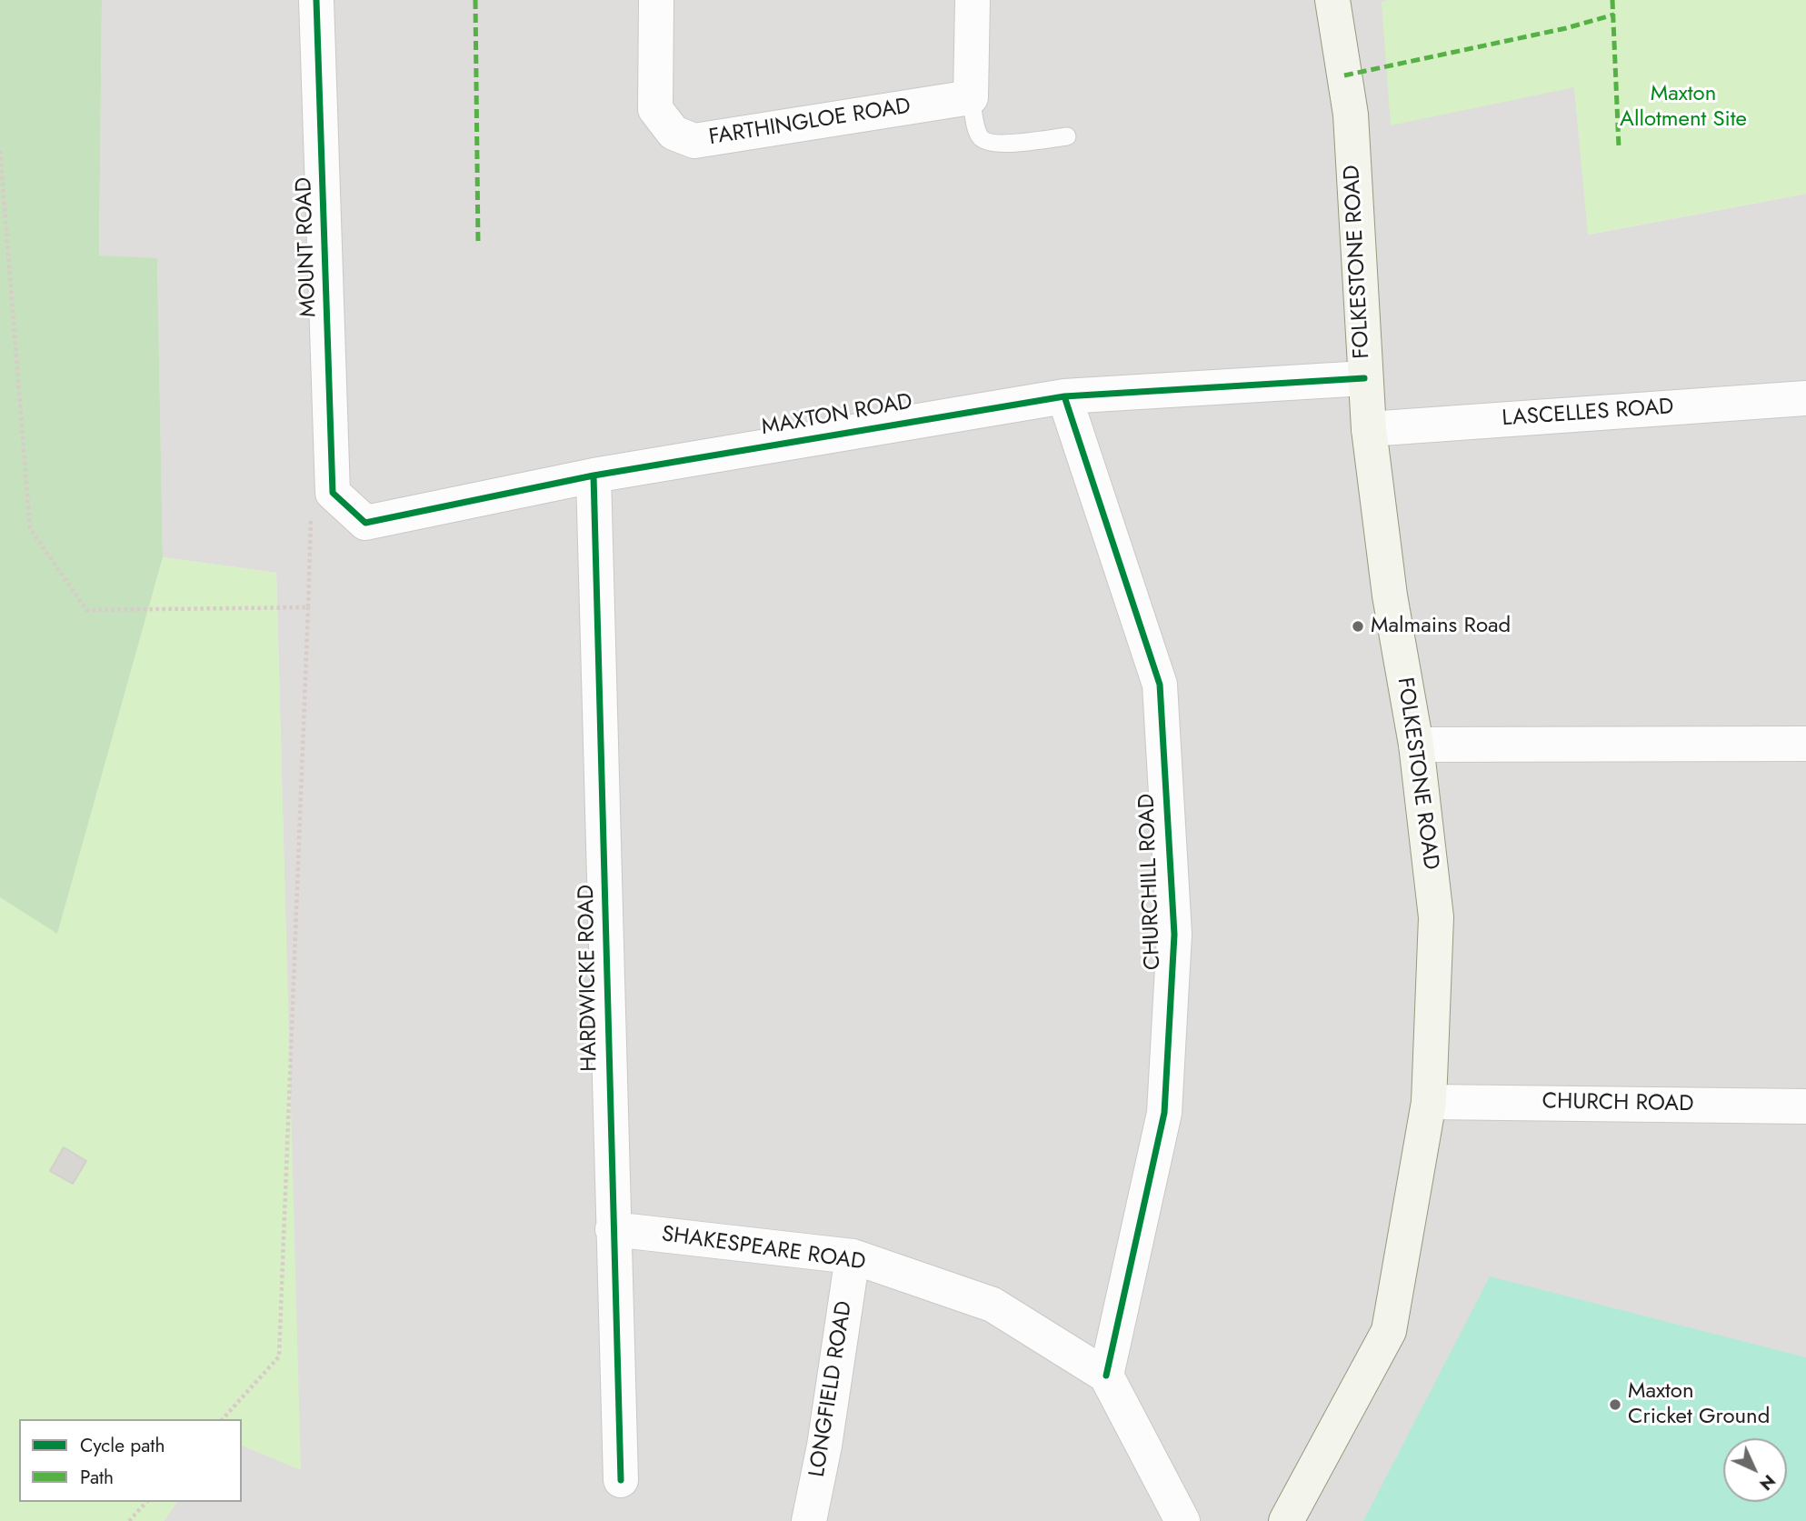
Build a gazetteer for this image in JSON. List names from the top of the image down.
{
  "streets": {
    "main road": ["FOLKESTONE ROAD"],
    "street": [
      "FARTHINGLOE ROAD",
      "MOUNT ROAD",
      "LASCELLES ROAD",
      "MAXTON ROAD",
      "CHURCHILL ROAD",
      "HARDWICKE ROAD",
      "CHURCH ROAD",
      "SHAKESPEARE ROAD",
      "LONGFIELD ROAD"
    ]
  },
  "crossings": [
    ["MOUNT ROAD", "MAXTON ROAD"],
    ["FOLKESTONE ROAD", "LASCELLES ROAD"],
    ["FOLKESTONE ROAD", "MAXTON ROAD"],
    ["FOLKESTONE ROAD", "CHURCH ROAD"],
    ["MAXTON ROAD", "CHURCHILL ROAD"],
    ["MAXTON ROAD", "HARDWICKE ROAD"],
    ["CHURCHILL ROAD", "SHAKESPEARE ROAD"],
    ["HARDWICKE ROAD", "SHAKESPEARE ROAD"],
    ["SHAKESPEARE ROAD", "LONGFIELD ROAD"]
  ],
  "parks": ["Maxton Allotment Site"],
  "places": ["Malmains Road", "Maxton Cricket Ground"],
  "legend": ["Cycle path", "Path"],
  "north": "bottom right"
}
